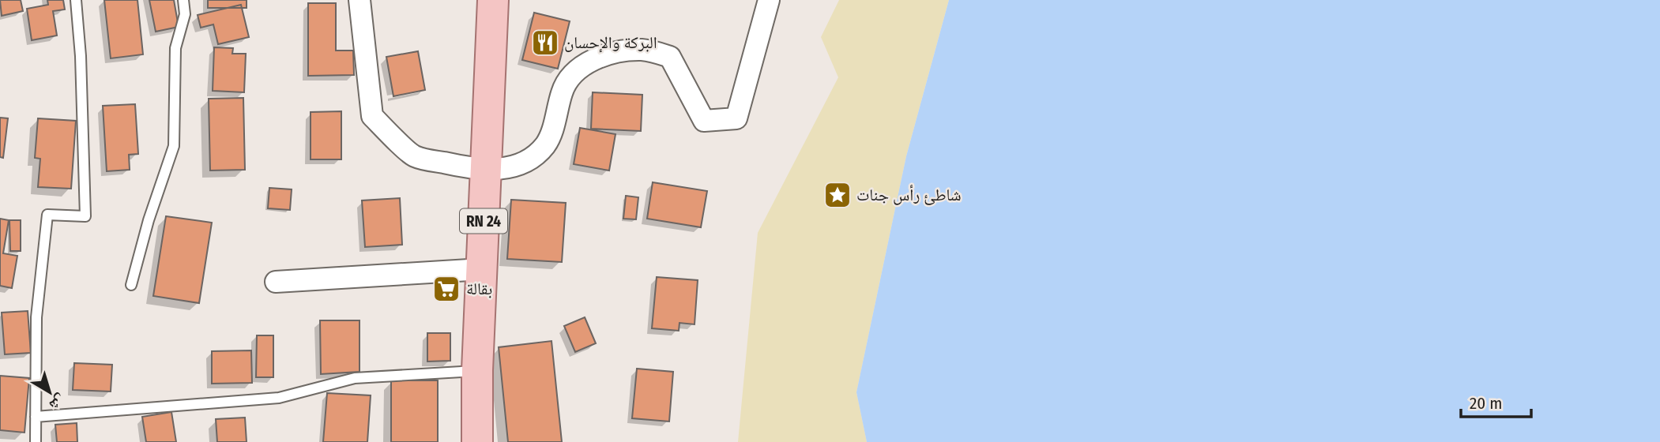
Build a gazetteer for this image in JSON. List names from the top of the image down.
{
  "streets": {
    "main road": ["RN 24"]
  },
  "places": {
    "restaurant": ["البركة والإحسان"],
    "place": ["شاطئ رأس جنات"],
    "supermarket": ["بقالة"]
  },
  "scale_bar": "20 m",
  "north": "bottom right"
}
